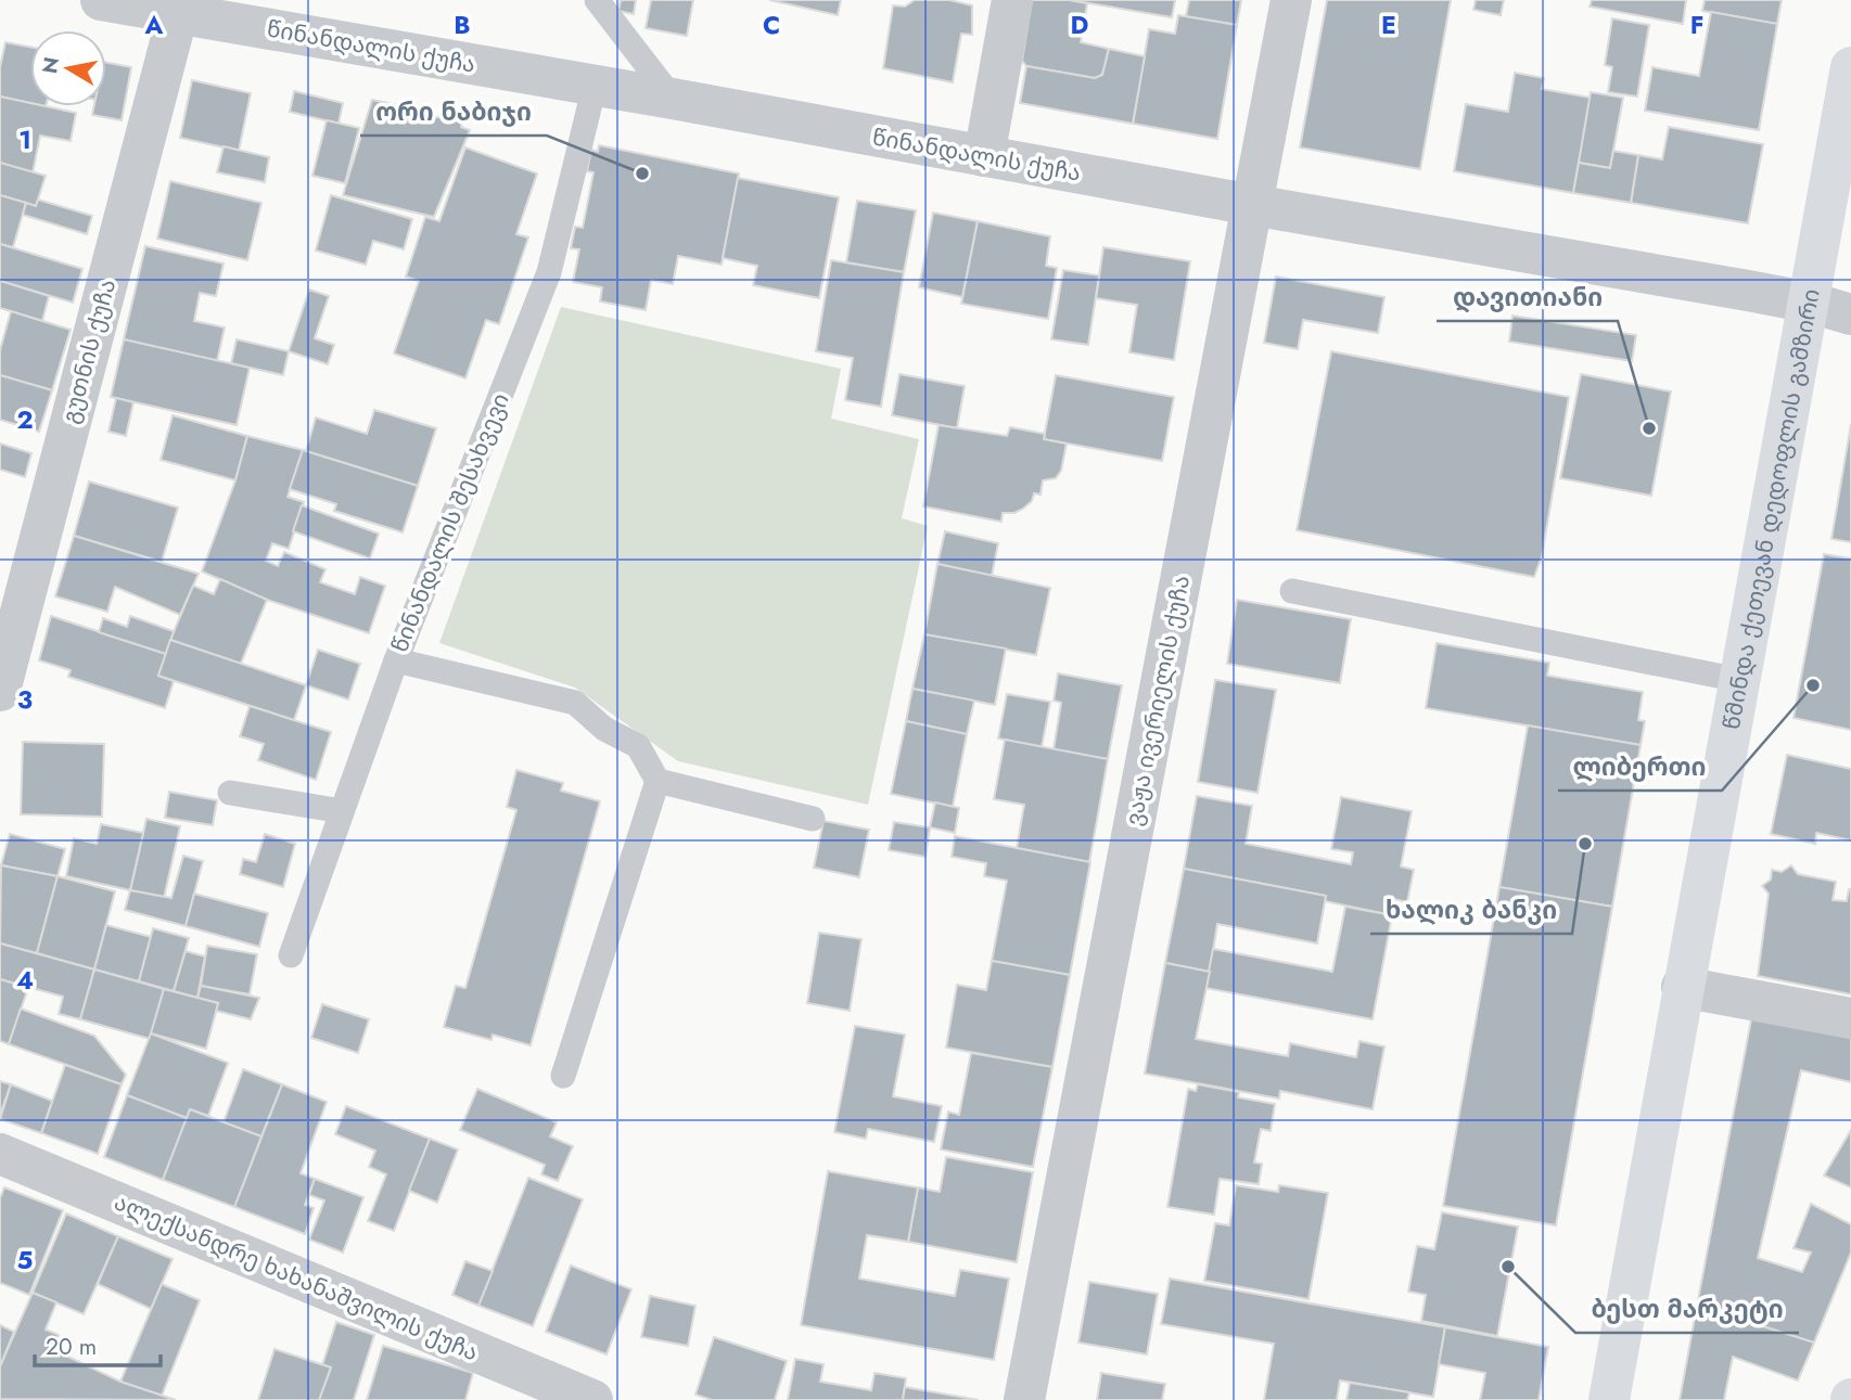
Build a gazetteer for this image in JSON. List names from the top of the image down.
{
  "streets": {
    "main road": ["წმინდა ქეთევან დედოფლის გამზირი"],
    "street": [
      "წინანდალის ქუჩა",
      "გუთნის ქუჩა",
      "ვაჟა ივერიელის ქუჩა",
      "ალექსანდრე ხახანაშვილის ქუჩა"
    ],
    "lane": ["წინანდალის შესახვევი"]
  },
  "crossings": [
    ["წინანდალის ქუჩა", "გუთნის ქუჩა"],
    ["წინანდალის ქუჩა", "წმინდა ქეთევან დედოფლის გამზირი"],
    ["წინანდალის ქუჩა", "წინანდალის შესახვევი"],
    ["წინანდალის ქუჩა", "ვაჟა ივერიელის ქუჩა"]
  ],
  "places": [
    "ორი ნაბიჯი",
    "დავითიანი",
    "ლიბერთი",
    "ხალიკ ბანკი",
    "ბესთ მარკეტი"
  ],
  "scale_bar": "20 m",
  "north": "left",
  "grid": {
    "columns": [
      "A",
      "B",
      "C",
      "D",
      "E",
      "F"
    ],
    "rows": [
      "1",
      "2",
      "3",
      "4",
      "5"
    ]
  }
}
